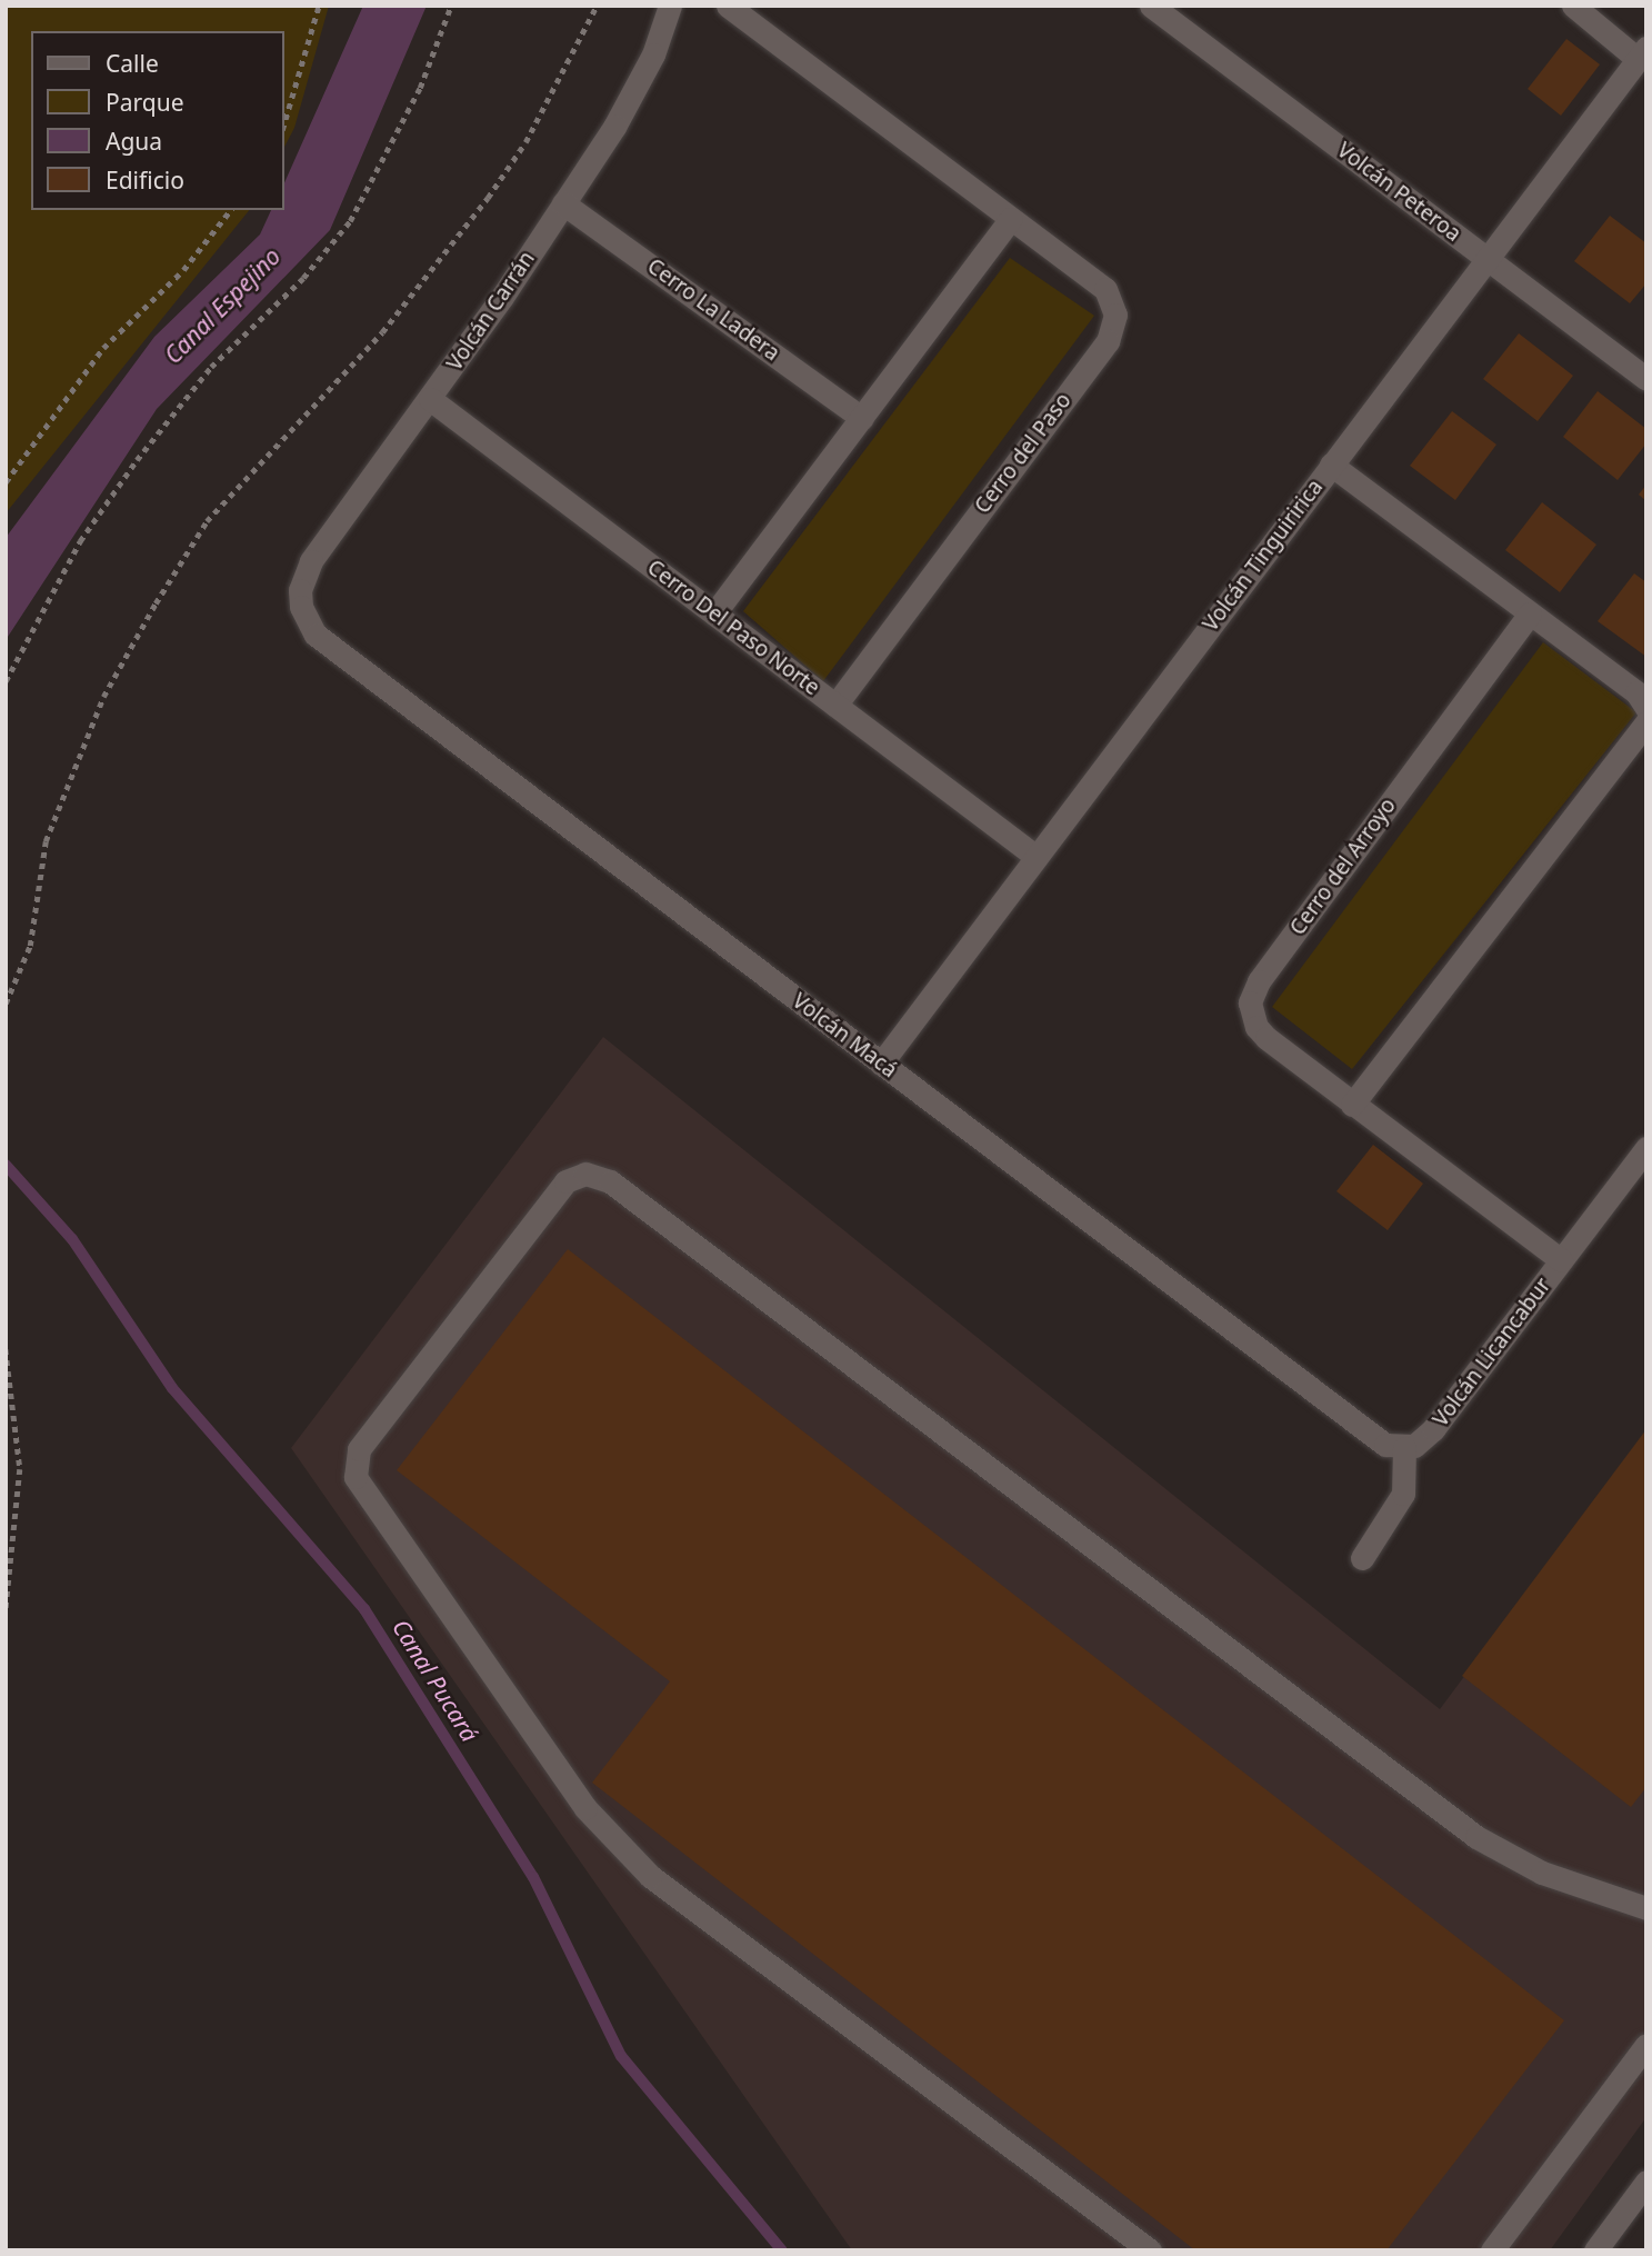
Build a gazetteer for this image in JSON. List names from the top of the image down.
{
  "streets": {
    "street": [
      "Volcán Peteroa",
      "Cerro La Ladera",
      "Volcán Carrán",
      "Cerro del Paso",
      "Volcán Tinguiririca",
      "Cerro Del Paso Norte",
      "Cerro del Arroyo",
      "Volcán Macá",
      "Volcán Licancabur"
    ]
  },
  "crossings": [
    ["Volcán Peteroa", "Volcán Tinguiririca"],
    ["Cerro La Ladera", "Volcán Carrán"],
    ["Volcán Carrán", "Cerro Del Paso Norte"],
    ["Volcán Carrán", "Volcán Macá"],
    ["Cerro del Paso", "Cerro Del Paso Norte"],
    ["Volcán Tinguiririca", "Cerro Del Paso Norte"],
    ["Volcán Tinguiririca", "Volcán Macá"],
    ["Cerro del Arroyo", "Volcán Licancabur"],
    ["Volcán Macá", "Volcán Licancabur"]
  ],
  "water": ["Canal Espejino", "Canal Pucará"],
  "legend": [
    "Calle",
    "Parque",
    "Agua",
    "Edificio"
  ]
}
